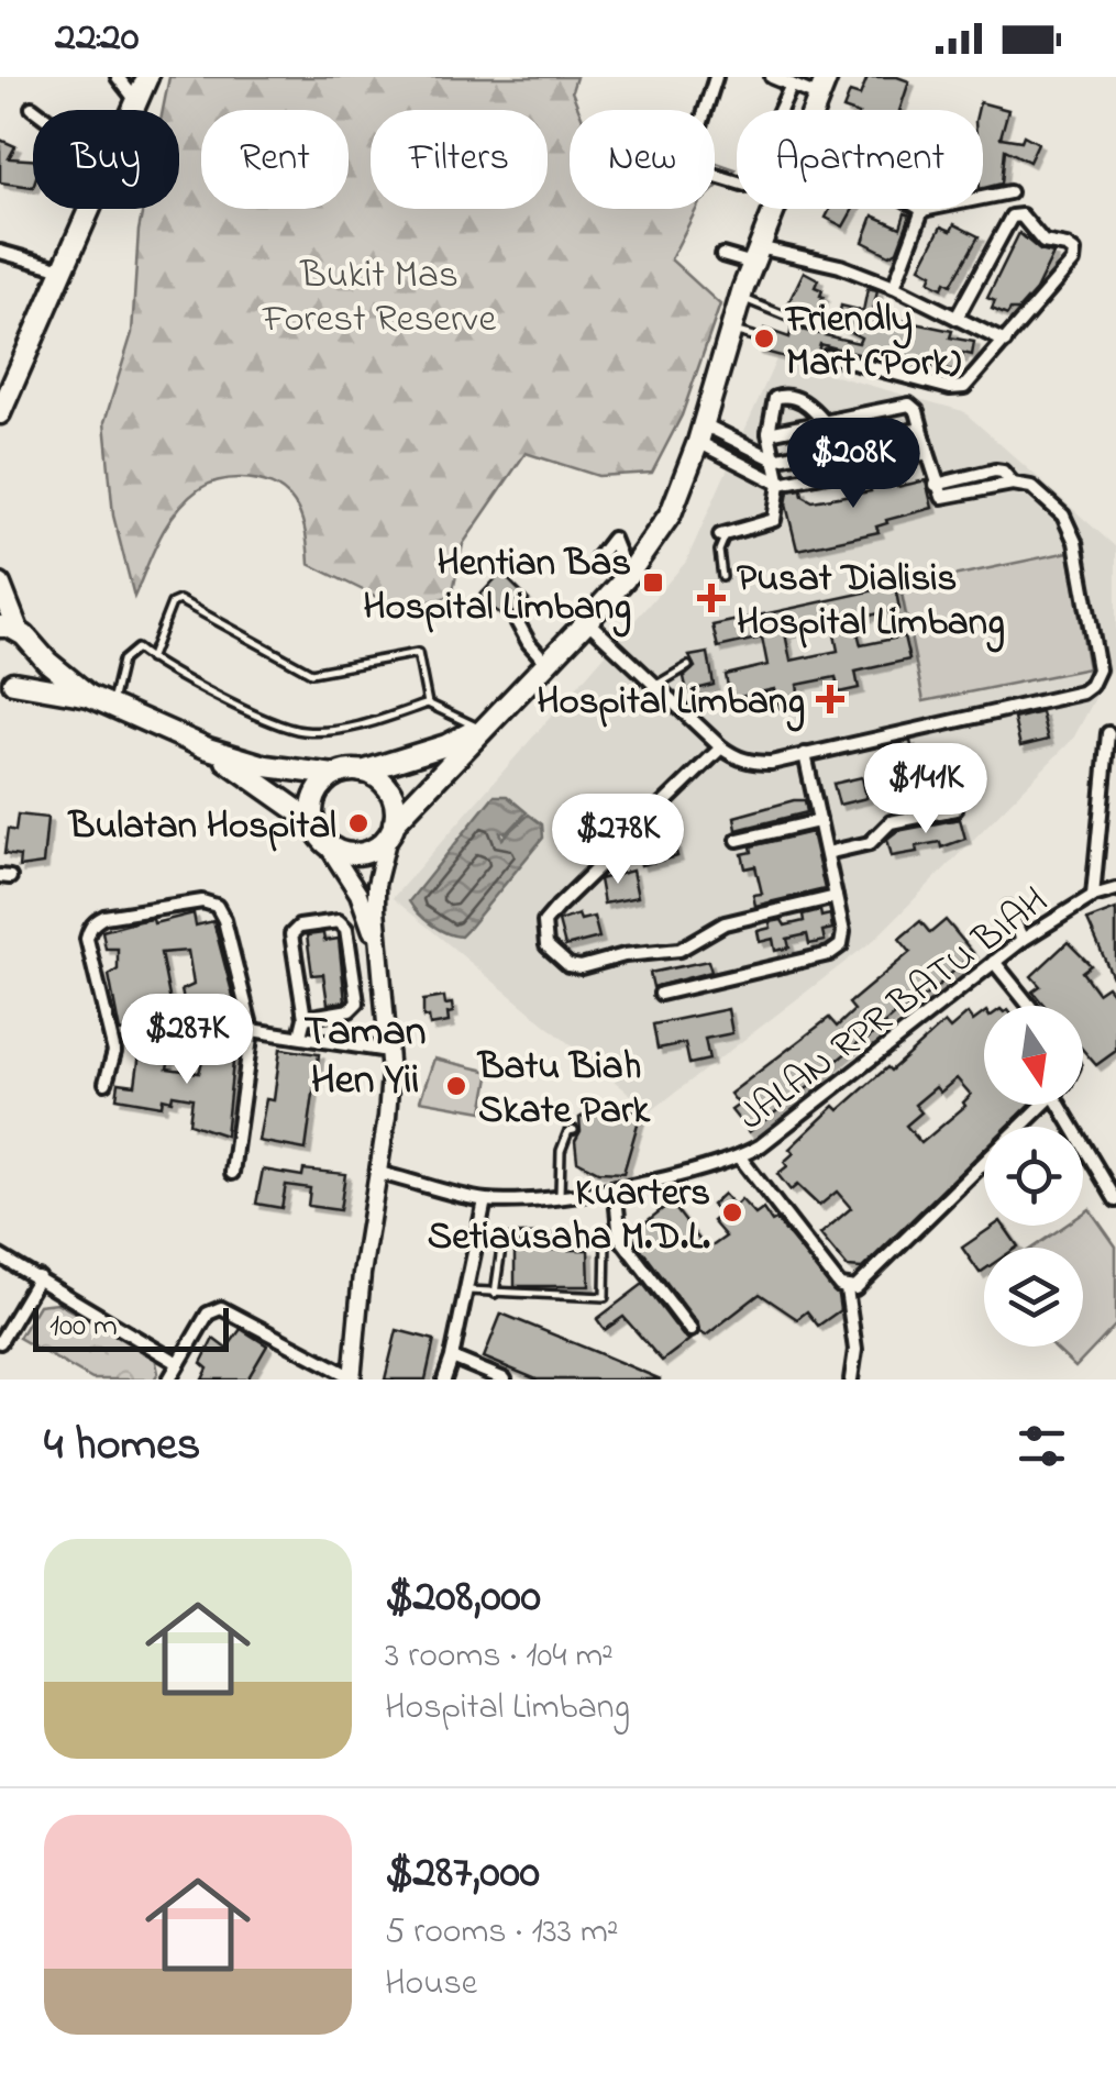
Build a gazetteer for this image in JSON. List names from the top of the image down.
{
  "streets": {
    "street": ["JALAN RPR BATU BIAH"]
  },
  "districts": ["Taman Hen Yii"],
  "parks": ["Bukit Mas Forest Reserve"],
  "places": {
    "other": [
      "Friendly Mart (Pork)",
      "Bulatan Hospital",
      "Batu Biah Skate Park",
      "Kuarters Setiausaha M.D.L."
    ],
    "transit": ["Hentian Bas Hospital Limbang"],
    "health": ["Pusat Dialisis Hospital Limbang", "Hospital Limbang"]
  },
  "scale_bar": "100 m",
  "north": "bottom",
  "page": {
    "status": "22:20",
    "chip": [
      "Buy",
      "Rent",
      "Filters",
      "New",
      "Apartment"
    ],
    "price": [
      "$208K",
      "$141K",
      "$278K",
      "$287K"
    ],
    "scale": "100 m",
    "heading": "4 homes",
    "list": [
      {
        "name": "$208,000",
        "note": "3 rooms · 104 m² · Hospital Limbang"
      },
      {
        "name": "$287,000",
        "note": "5 rooms · 133 m² · House"
      }
    ]
  }
}
